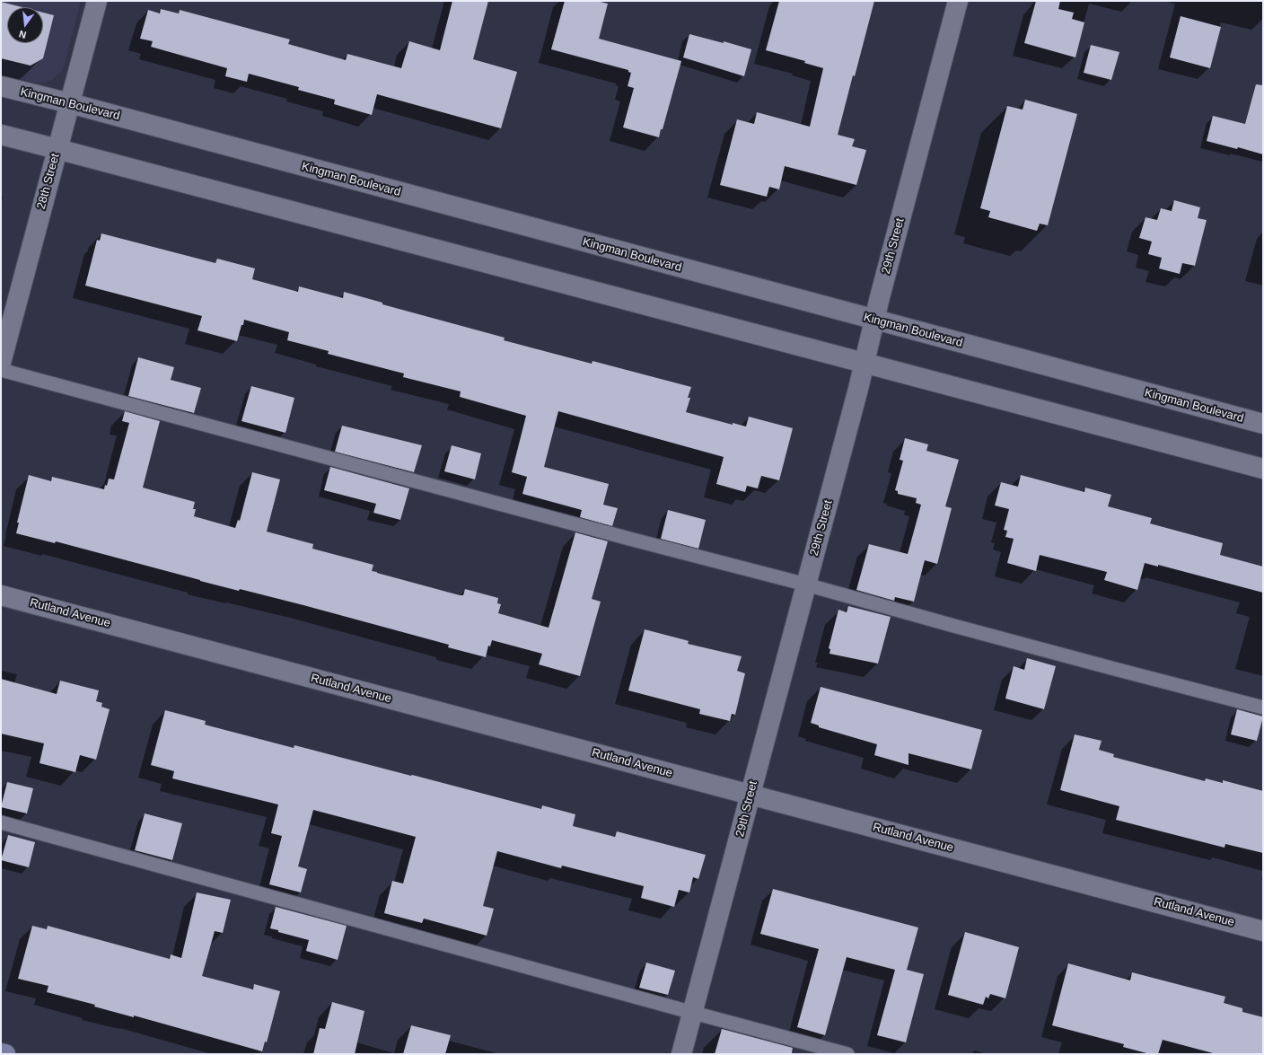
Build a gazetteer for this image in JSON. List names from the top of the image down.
{
  "streets": {
    "street": [
      "Kingman Boulevard",
      "28th Street",
      "29th Street",
      "Rutland Avenue"
    ]
  },
  "crossings": [
    ["Kingman Boulevard", "28th Street"],
    ["Kingman Boulevard", "29th Street"],
    ["29th Street", "Rutland Avenue"]
  ],
  "north": "bottom"
}
